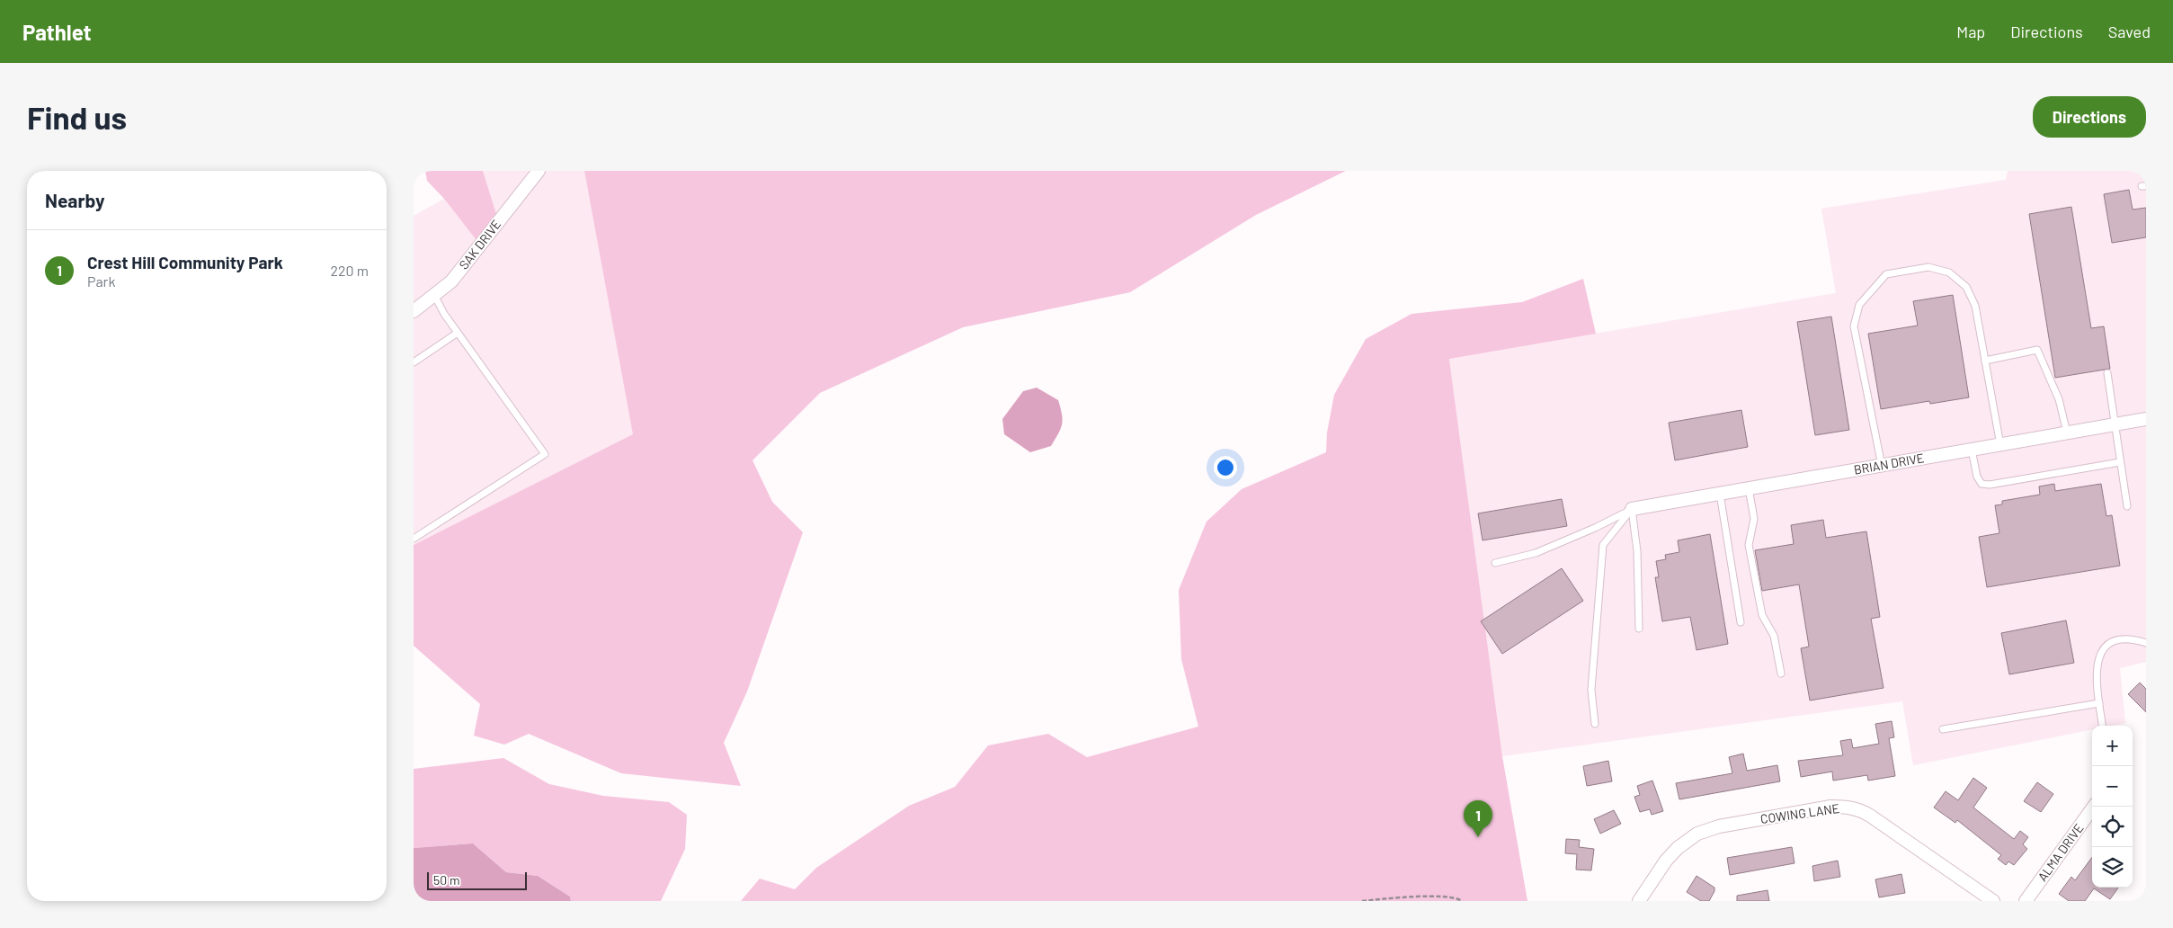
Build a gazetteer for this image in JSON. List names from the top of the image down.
{
  "streets": {
    "street": [
      "SAK DRIVE",
      "BRIAN DRIVE",
      "COWING LANE",
      "ALMA DRIVE"
    ]
  },
  "scale_bar": "50 m",
  "page": {
    "header": "Pathlet",
    "nav": ["Map", "Directions", "Saved"],
    "buttons": "Directions",
    "title": "Find us",
    "heading": "Nearby",
    "list": [
      {
        "mark": "1",
        "name": "Crest Hill Community Park",
        "note": "Park",
        "value": "220 m"
      }
    ],
    "map_buttons": ["+", "−"],
    "pins": "1",
    "scale": "50 m"
  }
}
